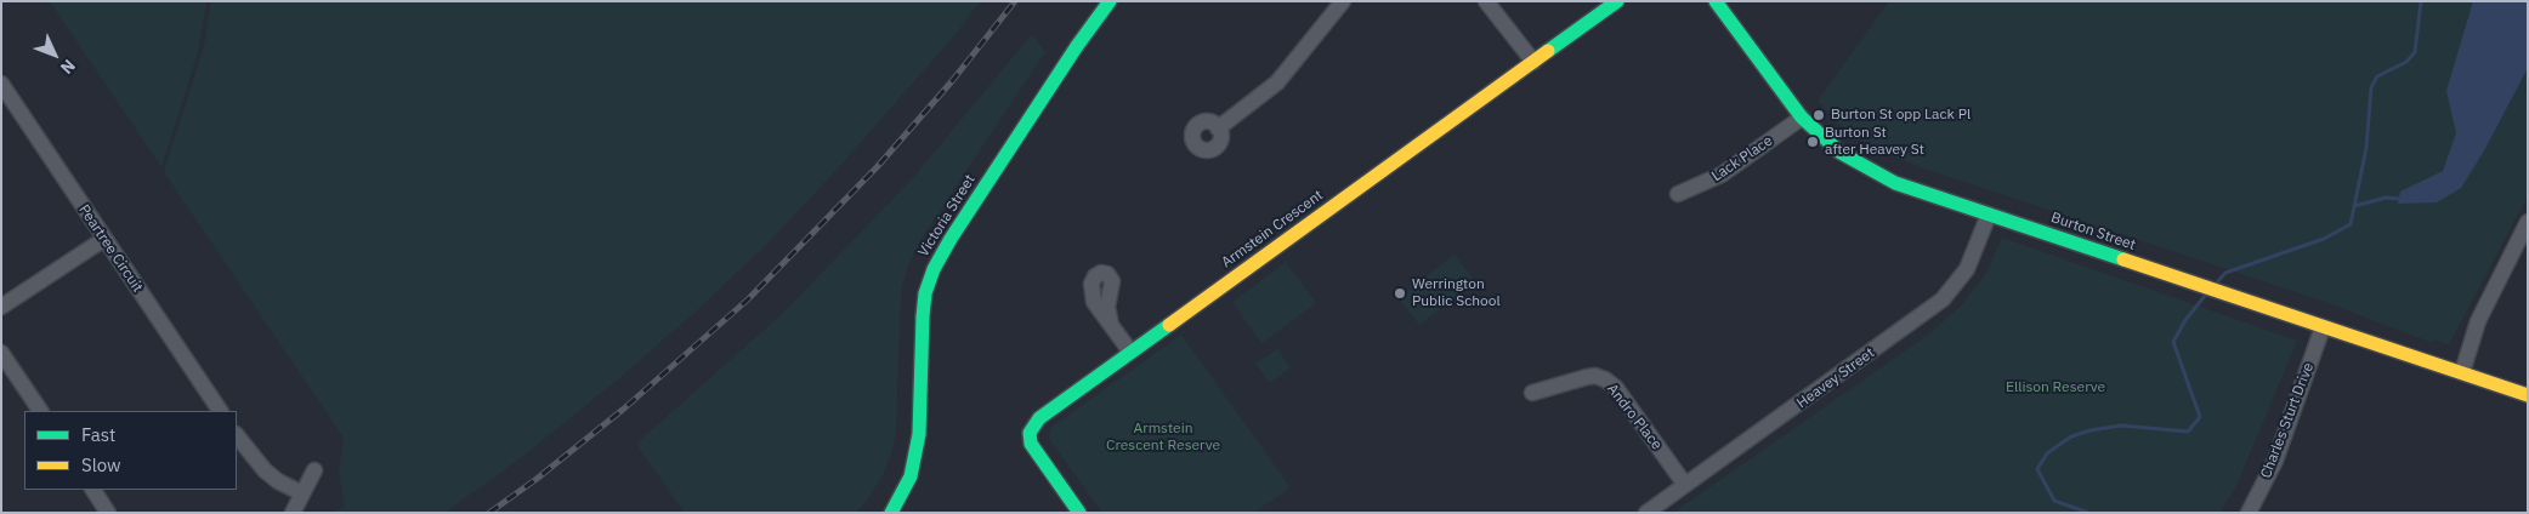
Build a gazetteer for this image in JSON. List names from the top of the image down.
{
  "streets": {
    "street": [
      "Lack Place",
      "Victoria Street",
      "Armstein Crescent",
      "Burton Street",
      "Peartree Circuit",
      "Heavey Street",
      "Andro Place",
      "Charles Sturt Drive"
    ]
  },
  "crossings": [
    ["Lack Place", "Burton Street"],
    ["Burton Street", "Heavey Street"],
    ["Burton Street", "Charles Sturt Drive"],
    ["Heavey Street", "Andro Place"]
  ],
  "parks": ["Ellison Reserve", "Armstein Crescent Reserve"],
  "places": ["Burton St opp Lack Pl", "Burton St after Heavey St", "Werrington Public School"],
  "legend": ["Fast", "Slow"],
  "north": "bottom right"
}
